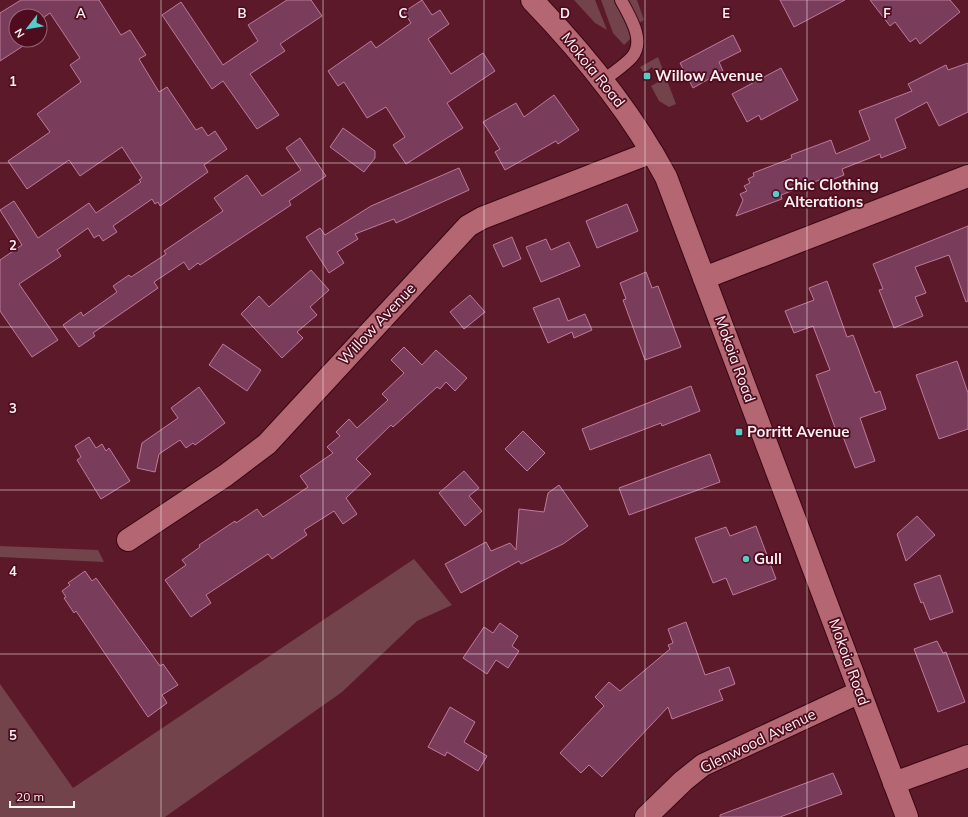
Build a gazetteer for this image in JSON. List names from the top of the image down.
{
  "streets": {
    "street": ["Mokoia Road", "Willow Avenue", "Glenwood Avenue"]
  },
  "crossings": [
    ["Mokoia Road", "Willow Avenue"],
    ["Mokoia Road", "Glenwood Avenue"]
  ],
  "places": {
    "transit": ["Willow Avenue", "Porritt Avenue"],
    "other": ["Chic Clothing Alterations", "Gull"]
  },
  "scale_bar": "20 m",
  "north": "bottom left",
  "grid": {
    "columns": [
      "A",
      "B",
      "C",
      "D",
      "E",
      "F"
    ],
    "rows": [
      "1",
      "2",
      "3",
      "4",
      "5"
    ]
  }
}
